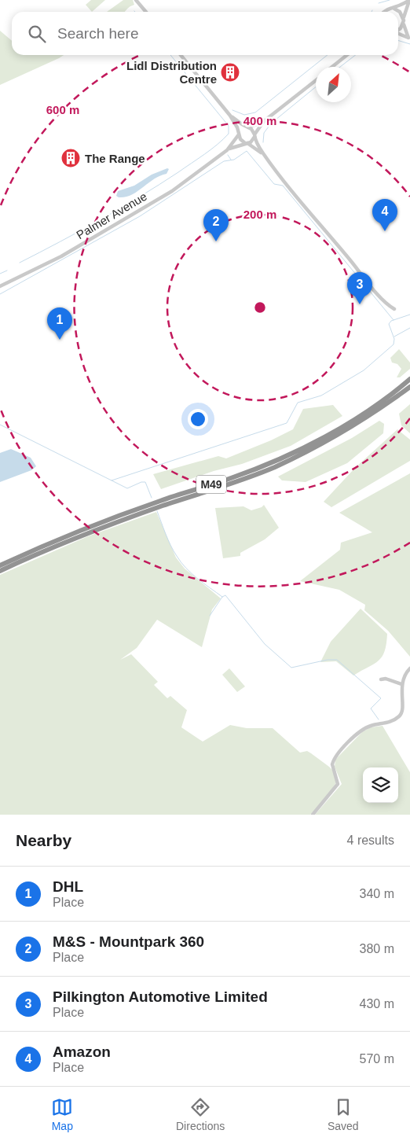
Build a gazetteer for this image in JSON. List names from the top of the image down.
{
  "streets": {
    "highway": ["M49"],
    "street": ["Palmer Avenue"]
  },
  "places": {
    "building": ["Lidl Distribution Centre", "The Range"]
  },
  "north": "top right",
  "page": {
    "search": "Search here",
    "pins": [
      "4",
      "2",
      "3",
      "1"
    ],
    "heading": ["Nearby", "4 results"],
    "list": [
      {
        "mark": "1",
        "name": "DHL",
        "note": "Place",
        "value": "340 m"
      },
      {
        "mark": "2",
        "name": "M&S - Mountpark 360",
        "note": "Place",
        "value": "380 m"
      },
      {
        "mark": "3",
        "name": "Pilkington Automotive Limited",
        "note": "Place",
        "value": "430 m"
      },
      {
        "mark": "4",
        "name": "Amazon",
        "note": "Place",
        "value": "570 m"
      }
    ],
    "nav": ["Map", "Directions", "Saved"]
  },
  "rings": ["600 m", "400 m", "200 m"]
}
